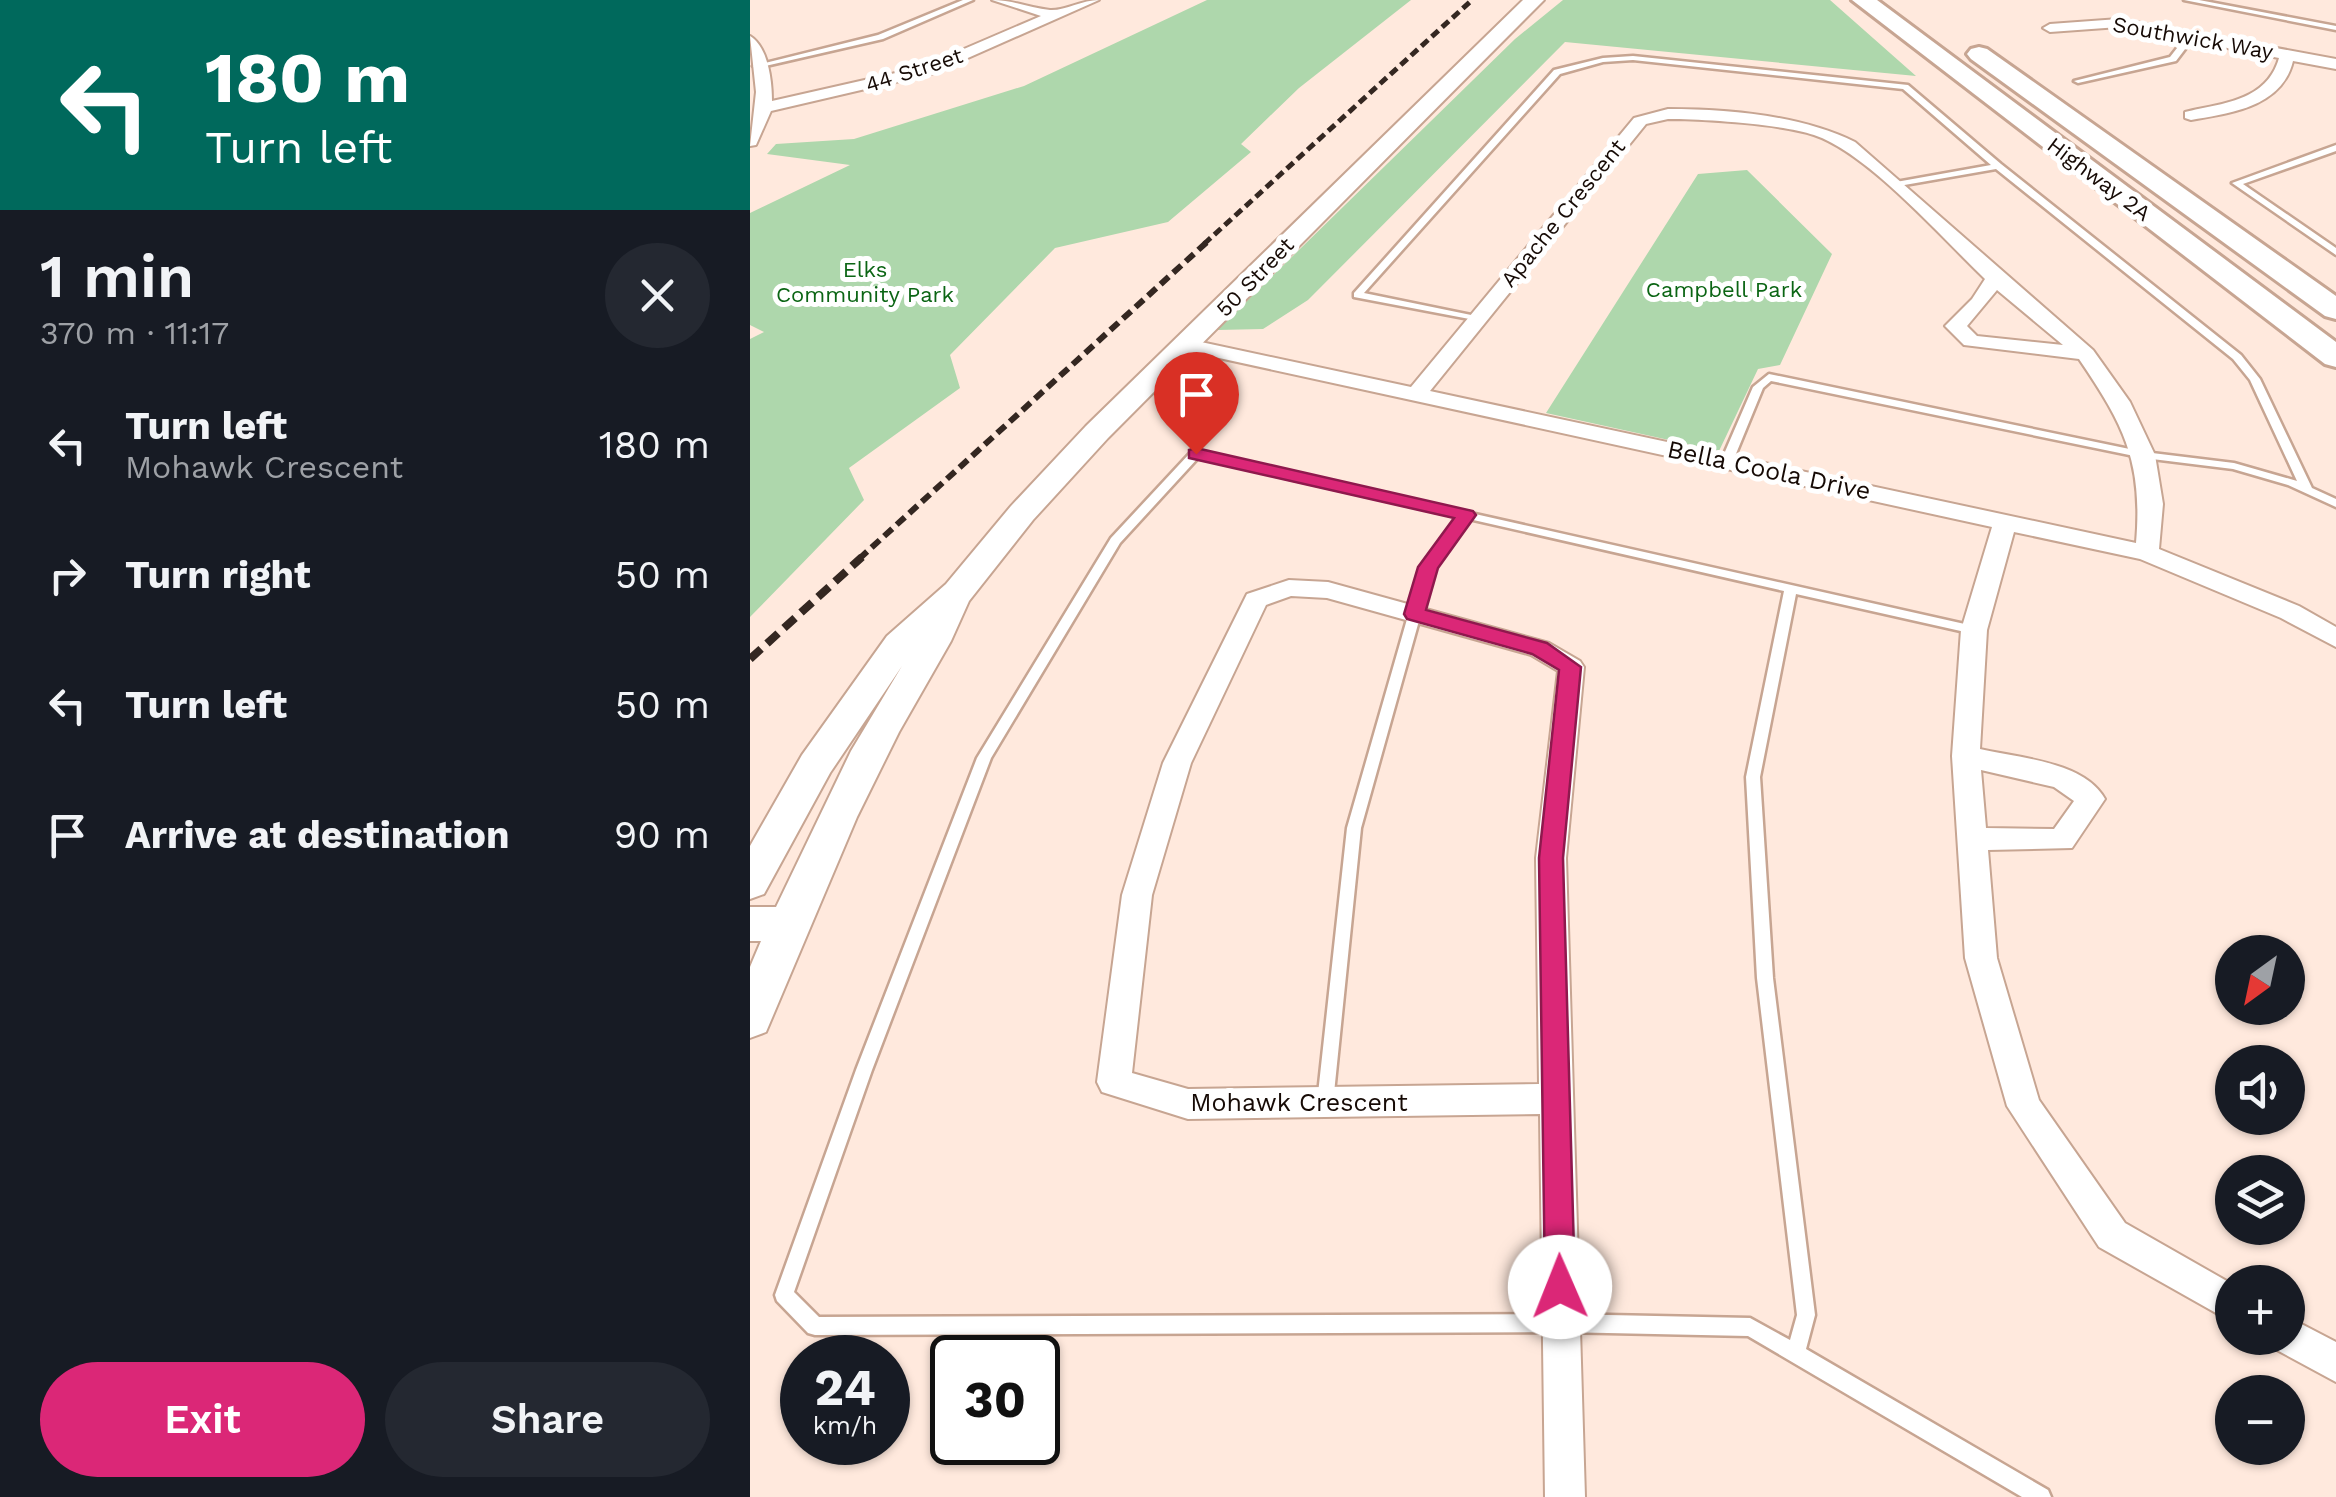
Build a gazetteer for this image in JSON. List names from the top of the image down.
{
  "streets": {
    "main road": ["Highway 2A", "50 Street"],
    "street": [
      "Southwick Way",
      "44 Street",
      "Apache Crescent",
      "Bella Coola Drive",
      "Mohawk Crescent"
    ]
  },
  "crossings": [
    ["Apache Crescent", "Bella Coola Drive"],
    ["50 Street", "Bella Coola Drive"]
  ],
  "parks": ["Elks Community Park", "Campbell Park"],
  "north": "bottom left",
  "page": {
    "turn": ["180 m", "Turn left"],
    "heading": ["1 min", "370 m · 11:17"],
    "list": [
      {
        "name": "Turn left",
        "note": "Mohawk Crescent",
        "value": "180 m"
      },
      {
        "name": "Turn right",
        "value": "50 m"
      },
      {
        "name": "Turn left",
        "value": "50 m"
      },
      {
        "name": "Arrive at destination",
        "value": "90 m"
      }
    ],
    "map_buttons": ["+", "−"],
    "speed": "24 km/h",
    "limit": "30",
    "buttons": ["Exit", "Share"]
  }
}
